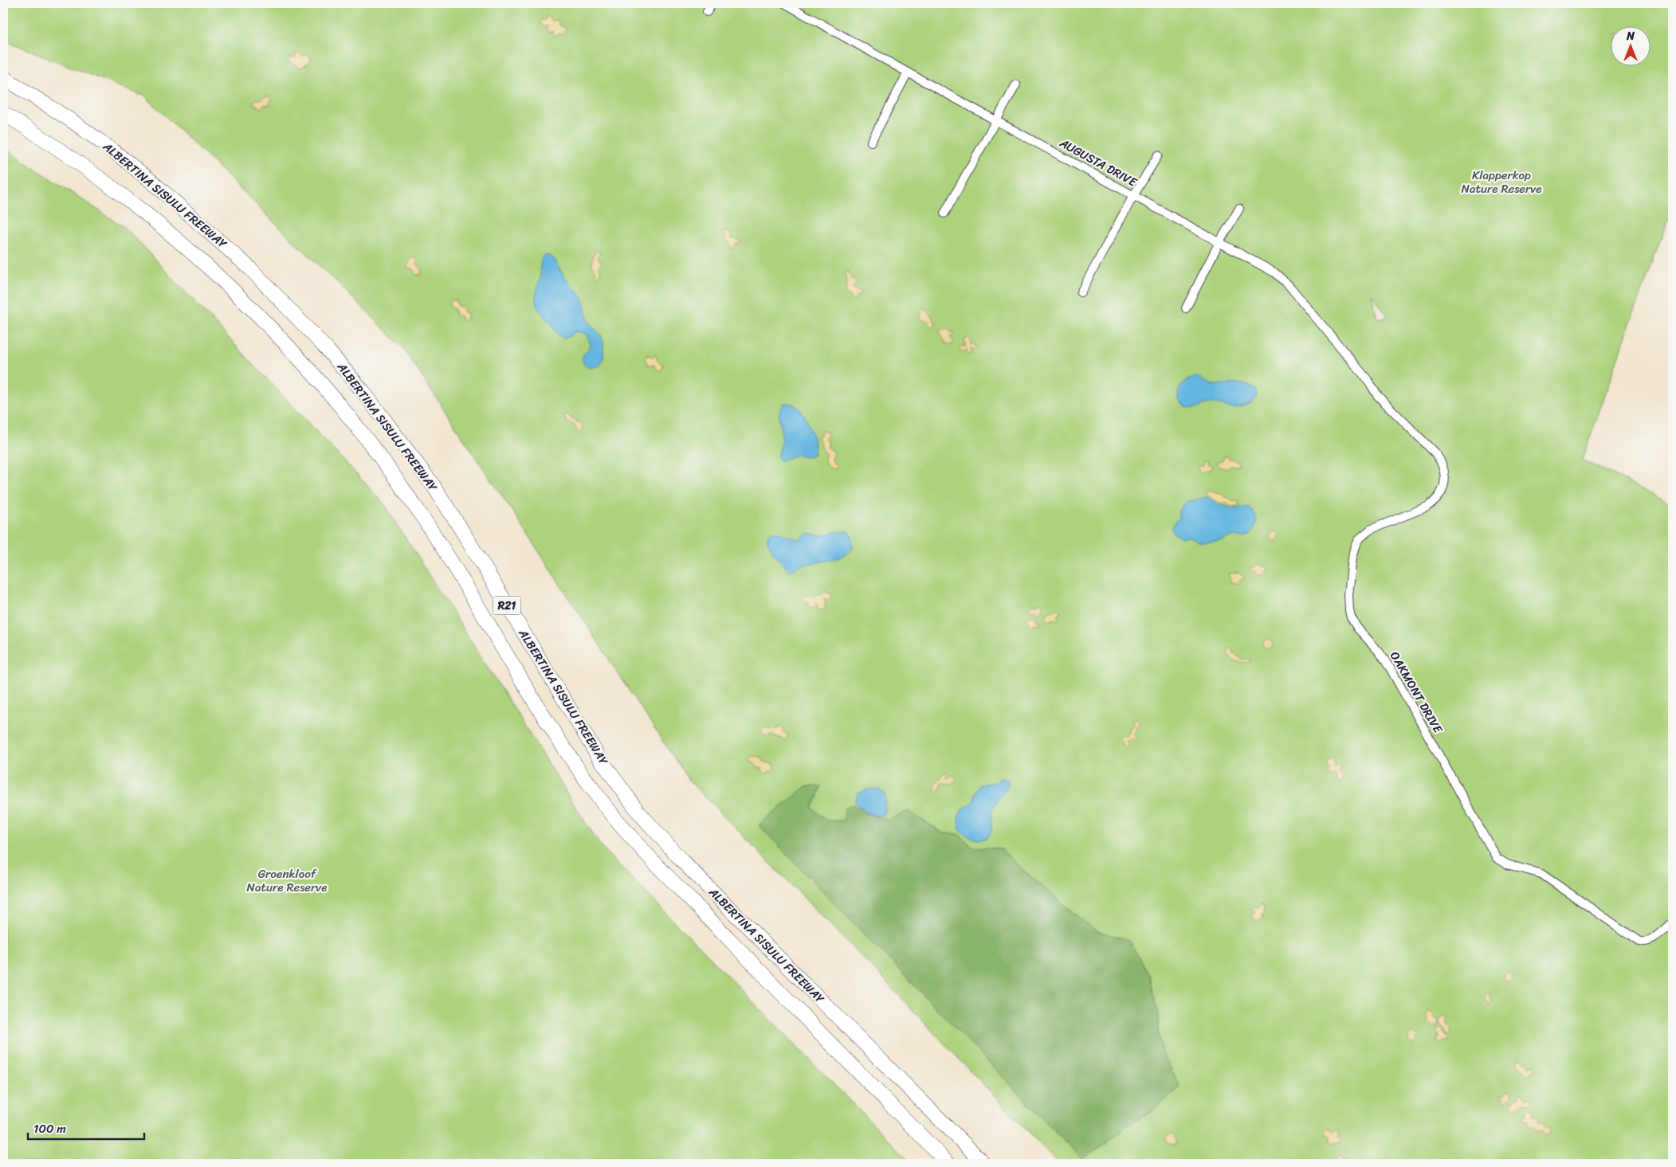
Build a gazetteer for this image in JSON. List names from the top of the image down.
{
  "streets": {
    "highway": ["ALBERTINA SISULU FREEWAY", "R21"],
    "street": ["AUGUSTA DRIVE", "OAKMONT DRIVE"]
  },
  "crossings": [
    ["AUGUSTA DRIVE", "OAKMONT DRIVE"]
  ],
  "parks": ["Klapperkop Nature Reserve", "Groenkloof Nature Reserve"],
  "scale_bar": "100 m",
  "north": "top"
}
